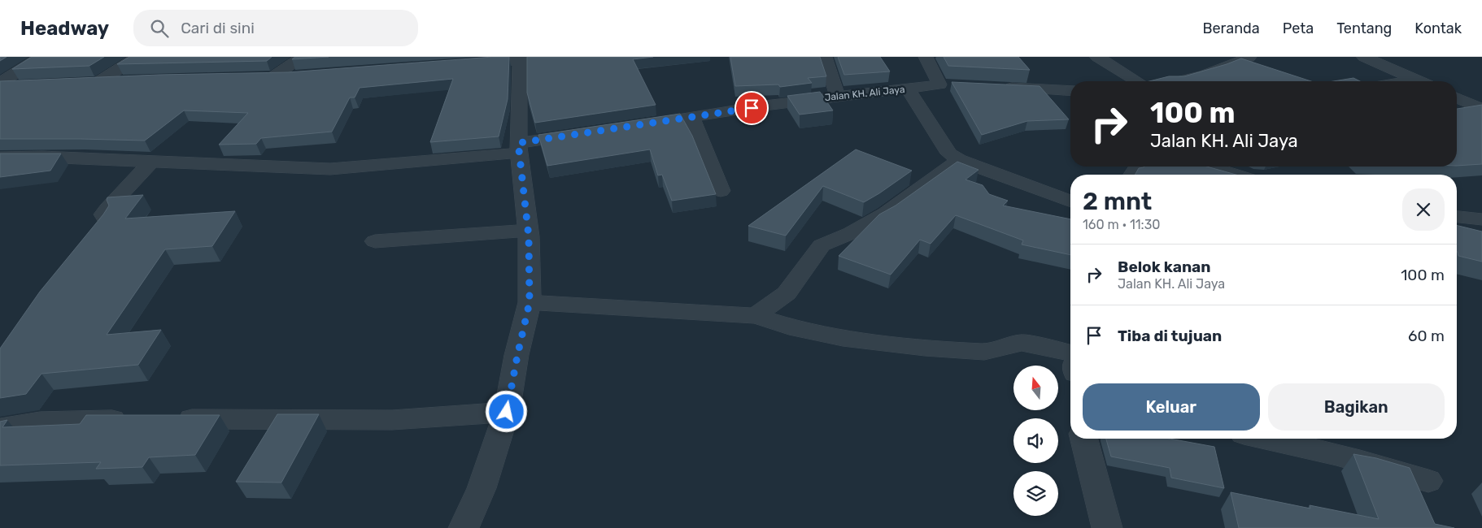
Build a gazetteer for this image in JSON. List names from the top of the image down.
{
  "streets": {
    "street": ["Jalan KH. Ali Jaya"]
  },
  "north": "top",
  "page": {
    "header": "Headway",
    "search": "Cari di sini",
    "nav": [
      "Beranda",
      "Peta",
      "Tentang",
      "Kontak"
    ],
    "turn": ["100 m", "Jalan KH. Ali Jaya"],
    "heading": ["2 mnt", "160 m · 11:30"],
    "list": [
      {
        "name": "Belok kanan",
        "note": "Jalan KH. Ali Jaya",
        "value": "100 m"
      },
      {
        "name": "Tiba di tujuan",
        "value": "60 m"
      }
    ],
    "buttons": ["Keluar", "Bagikan"]
  }
}
